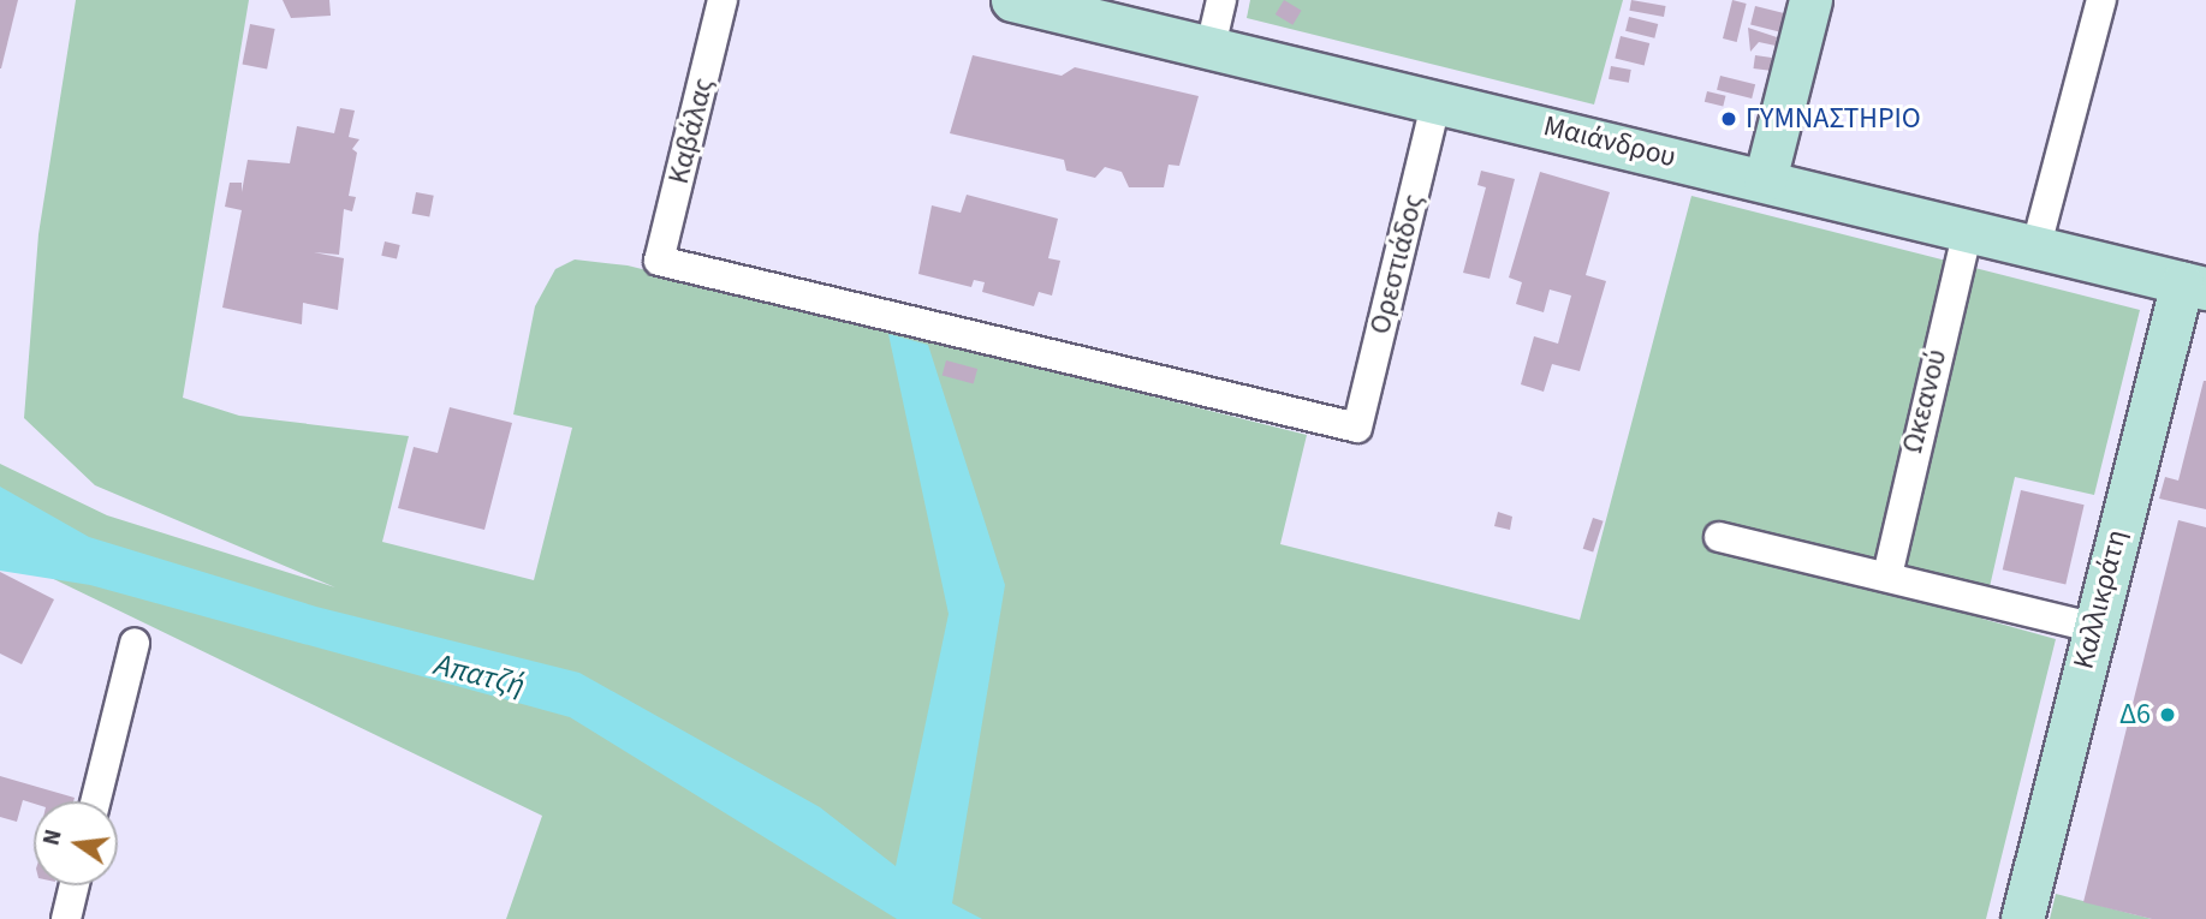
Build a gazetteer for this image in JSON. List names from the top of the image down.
{
  "streets": {
    "main road": ["Μαιάνδρου", "Καλλικράτη"],
    "street": ["Καβάλας", "Ορεστιάδος", "Ωκεανού"]
  },
  "crossings": [
    ["Καβάλας", "Ορεστιάδος"],
    ["Μαιάνδρου", "Ορεστιάδος"],
    ["Μαιάνδρου", "Ωκεανού"],
    ["Μαιάνδρου", "Καλλικράτη"]
  ],
  "water": ["Απατζή"],
  "places": ["ΓΥΜΝΑΣΤΗΡΙΟ", "Δ6"],
  "north": "left"
}
